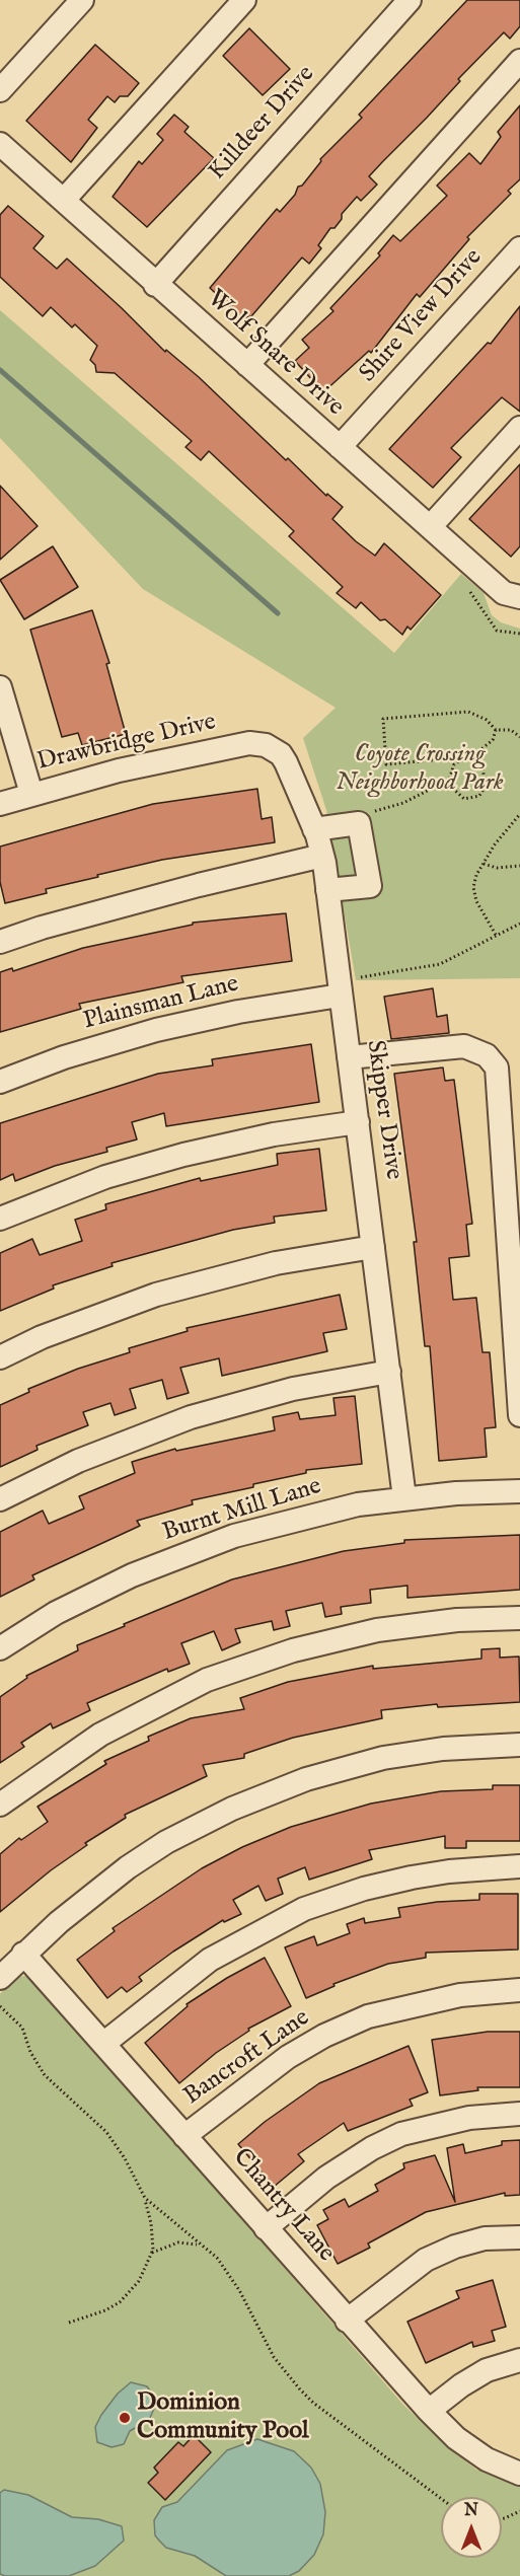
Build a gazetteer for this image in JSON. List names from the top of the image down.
{
  "streets": {
    "street": [
      "Killdeer Drive",
      "Shire View Drive",
      "Wolf Snare Drive",
      "Drawbridge Drive",
      "Plainsman Lane",
      "Skipper Drive",
      "Burnt Mill Lane",
      "Bancroft Lane",
      "Chantry Lane"
    ]
  },
  "crossings": [
    ["Killdeer Drive", "Wolf Snare Drive"],
    ["Shire View Drive", "Wolf Snare Drive"],
    ["Drawbridge Drive", "Skipper Drive"],
    ["Plainsman Lane", "Skipper Drive"],
    ["Skipper Drive", "Burnt Mill Lane"],
    ["Bancroft Lane", "Chantry Lane"]
  ],
  "parks": ["Coyote Crossing Neighborhood Park"],
  "places": ["Dominion Community Pool"],
  "north": "top"
}
